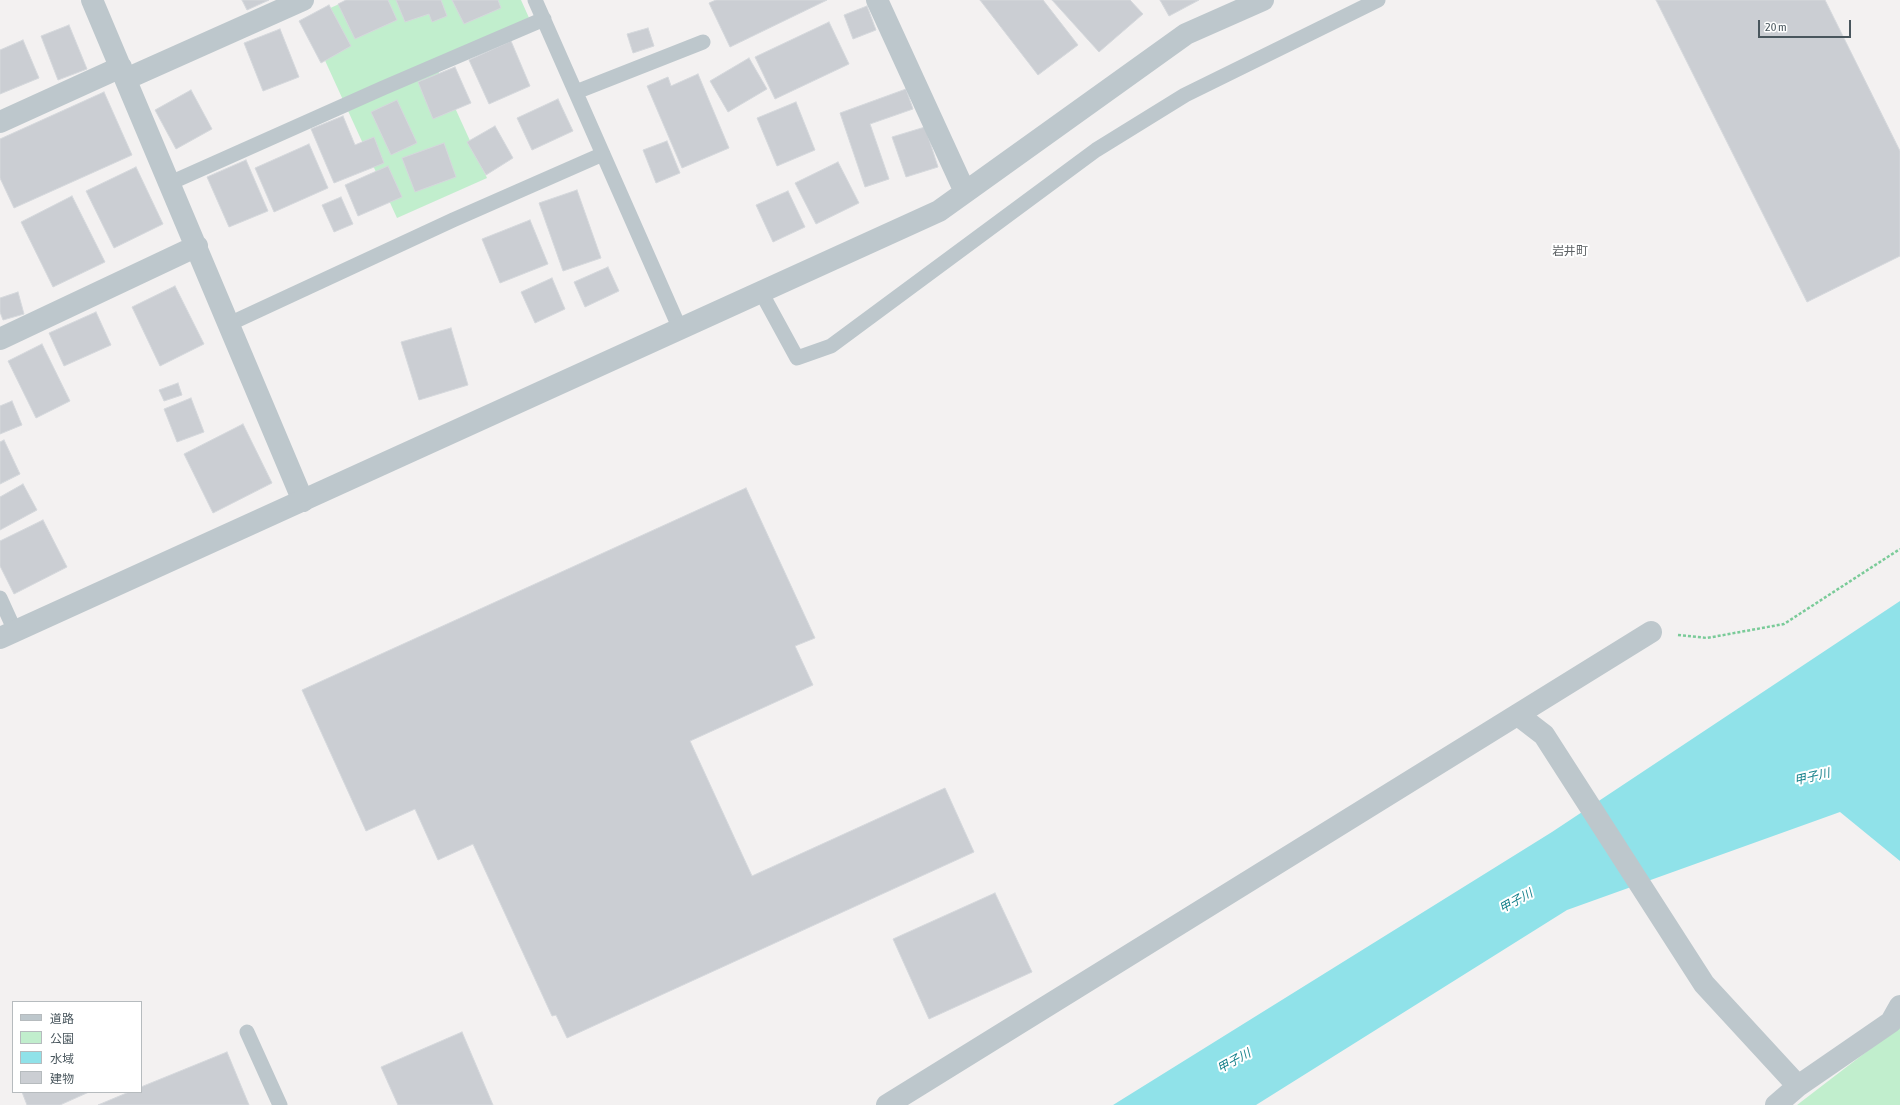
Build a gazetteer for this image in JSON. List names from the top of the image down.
{
  "districts": ["岩井町"],
  "water": ["甲子川"],
  "legend": [
    "道路",
    "公園",
    "水域",
    "建物"
  ],
  "scale_bar": "20 m"
}
